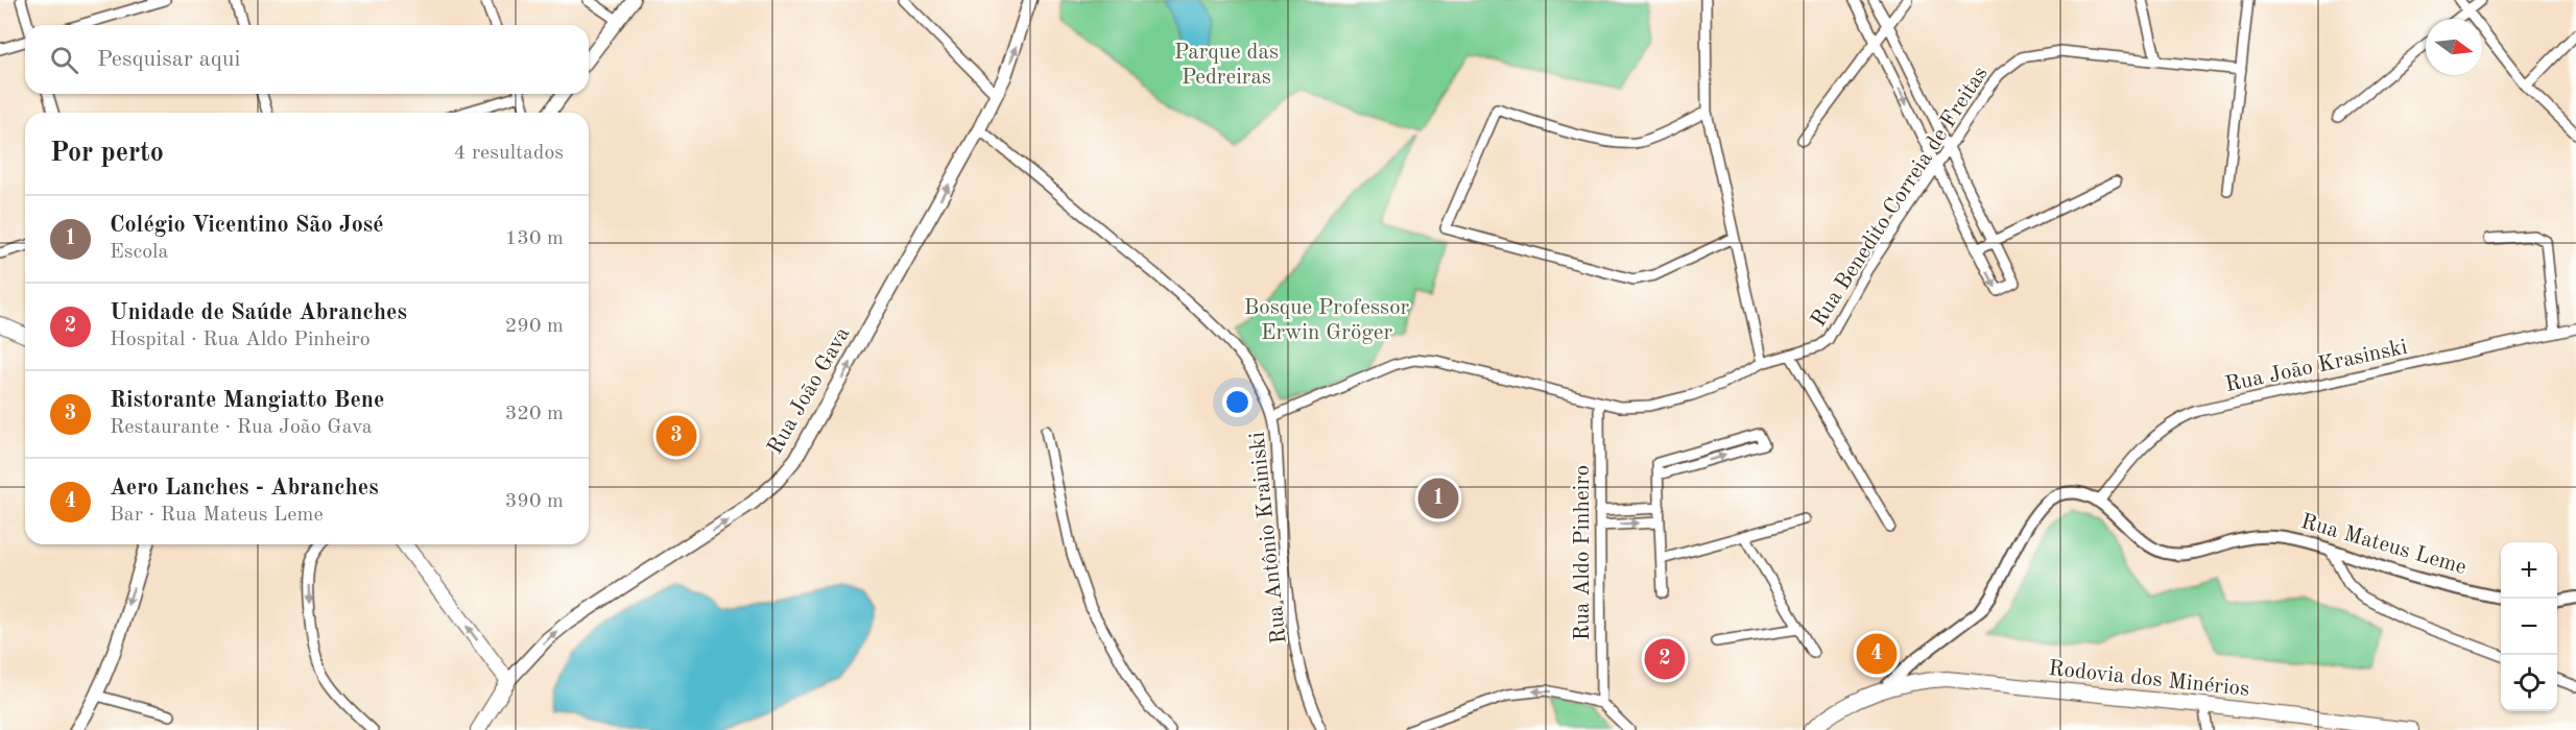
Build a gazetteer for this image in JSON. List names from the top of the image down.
{
  "streets": {
    "main road": ["Rua João Gava", "Rua Mateus Leme", "Rodovia dos Minérios"],
    "street": [
      "Rua Benedito Correia de Freitas",
      "Rua João Krasinski",
      "Rua Antônio Krainiski",
      "Rua Aldo Pinheiro"
    ]
  },
  "crossings": [
    ["Rua Benedito Correia de Freitas", "Rua Antônio Krainiski"],
    ["Rua Benedito Correia de Freitas", "Rua Aldo Pinheiro"],
    ["Rua João Krasinski", "Rua Mateus Leme"],
    ["Rua João Gava", "Rua Antônio Krainiski"],
    ["Rua Mateus Leme", "Rodovia dos Minérios"]
  ],
  "one_way": ["Rua João Gava"],
  "parks": ["Parque das Pedreiras", "Bosque Professor Erwin Gröger"],
  "north": "right",
  "page": {
    "search": "Pesquisar aqui",
    "heading": ["Por perto", "4 resultados"],
    "list": [
      {
        "mark": "1",
        "name": "Colégio Vicentino São José",
        "note": "Escola",
        "value": "130 m"
      },
      {
        "mark": "2",
        "name": "Unidade de Saúde Abranches",
        "note": "Hospital · Rua Aldo Pinheiro",
        "value": "290 m"
      },
      {
        "mark": "3",
        "name": "Ristorante Mangiatto Bene",
        "note": "Restaurante · Rua João Gava",
        "value": "320 m"
      },
      {
        "mark": "4",
        "name": "Aero Lanches - Abranches",
        "note": "Bar · Rua Mateus Leme",
        "value": "390 m"
      }
    ],
    "pins": [
      "3",
      "1",
      "4",
      "2"
    ],
    "map_buttons": ["+", "−"]
  }
}
